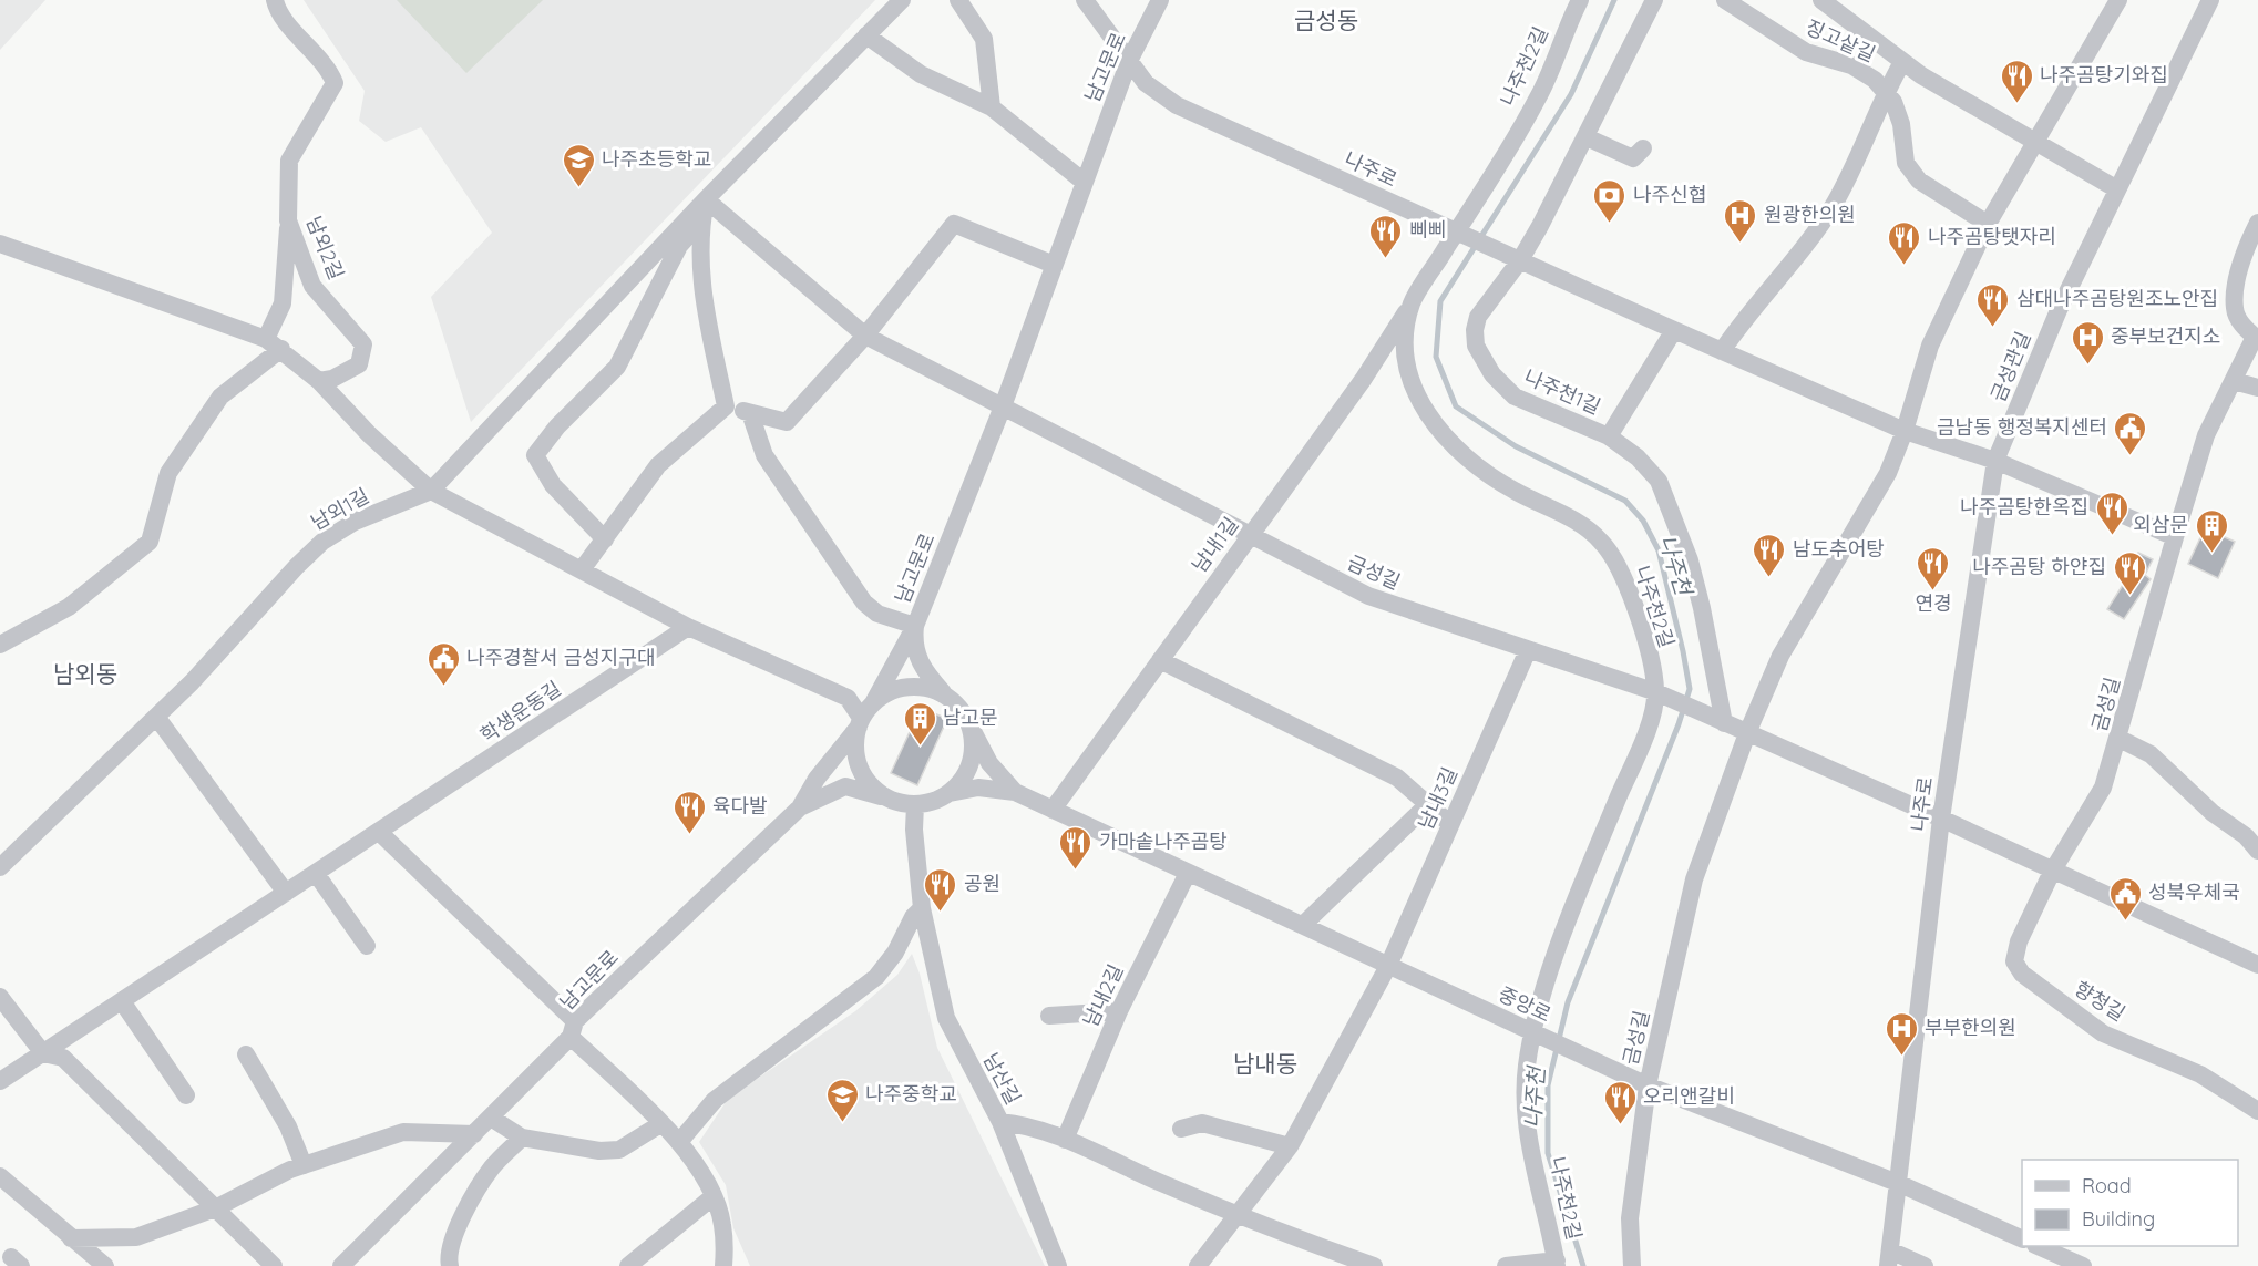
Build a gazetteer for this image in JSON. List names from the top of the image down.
{
  "streets": {
    "street": [
      "징고샅길",
      "나주천2길",
      "남고문로",
      "나주로",
      "남외2길",
      "금성관길",
      "나주천1길",
      "남외1길",
      "남내1길",
      "금성길",
      "학생운동길",
      "남내3길",
      "남내2길",
      "향청길",
      "중앙로",
      "남산길"
    ]
  },
  "crossings": [
    ["나주천2길", "나주로"],
    ["나주천2길", "남내1길"],
    ["나주천2길", "금성길"],
    ["나주천2길", "중앙로"],
    ["남고문로", "나주로"],
    ["남고문로", "금성길"],
    ["나주로", "금성관길"],
    ["나주로", "나주천1길"],
    ["나주로", "금성길"],
    ["나주로", "중앙로"],
    ["나주천1길", "금성길"],
    ["남내1길", "금성길"],
    ["남내1길", "중앙로"],
    ["금성길", "남내3길"],
    ["금성길", "향청길"],
    ["금성길", "중앙로"],
    ["남내3길", "중앙로"],
    ["남내2길", "중앙로"]
  ],
  "districts": ["금성동", "남외동", "남내동"],
  "water": ["나주천"],
  "places": {
    "restaurant": [
      "나주곰탕기와집",
      "삐삐",
      "나주곰탕탯자리",
      "삼대나주곰탕원조노안집",
      "나주곰탕한옥집",
      "남도추어탕",
      "연경",
      "나주곰탕 하얀집",
      "육다발",
      "가마솥나주곰탕",
      "공원",
      "오리앤갈비"
    ],
    "school or university": ["나주초등학교", "나주중학교"],
    "bank": ["나주신협"],
    "hospital": ["원광한의원", "중부보건지소", "부부한의원"],
    "public building": ["금남동 행정복지센터", "나주경찰서 금성지구대", "성북우체국"],
    "building": ["외삼문", "남고문"]
  },
  "legend": ["Road", "Building"]
}
